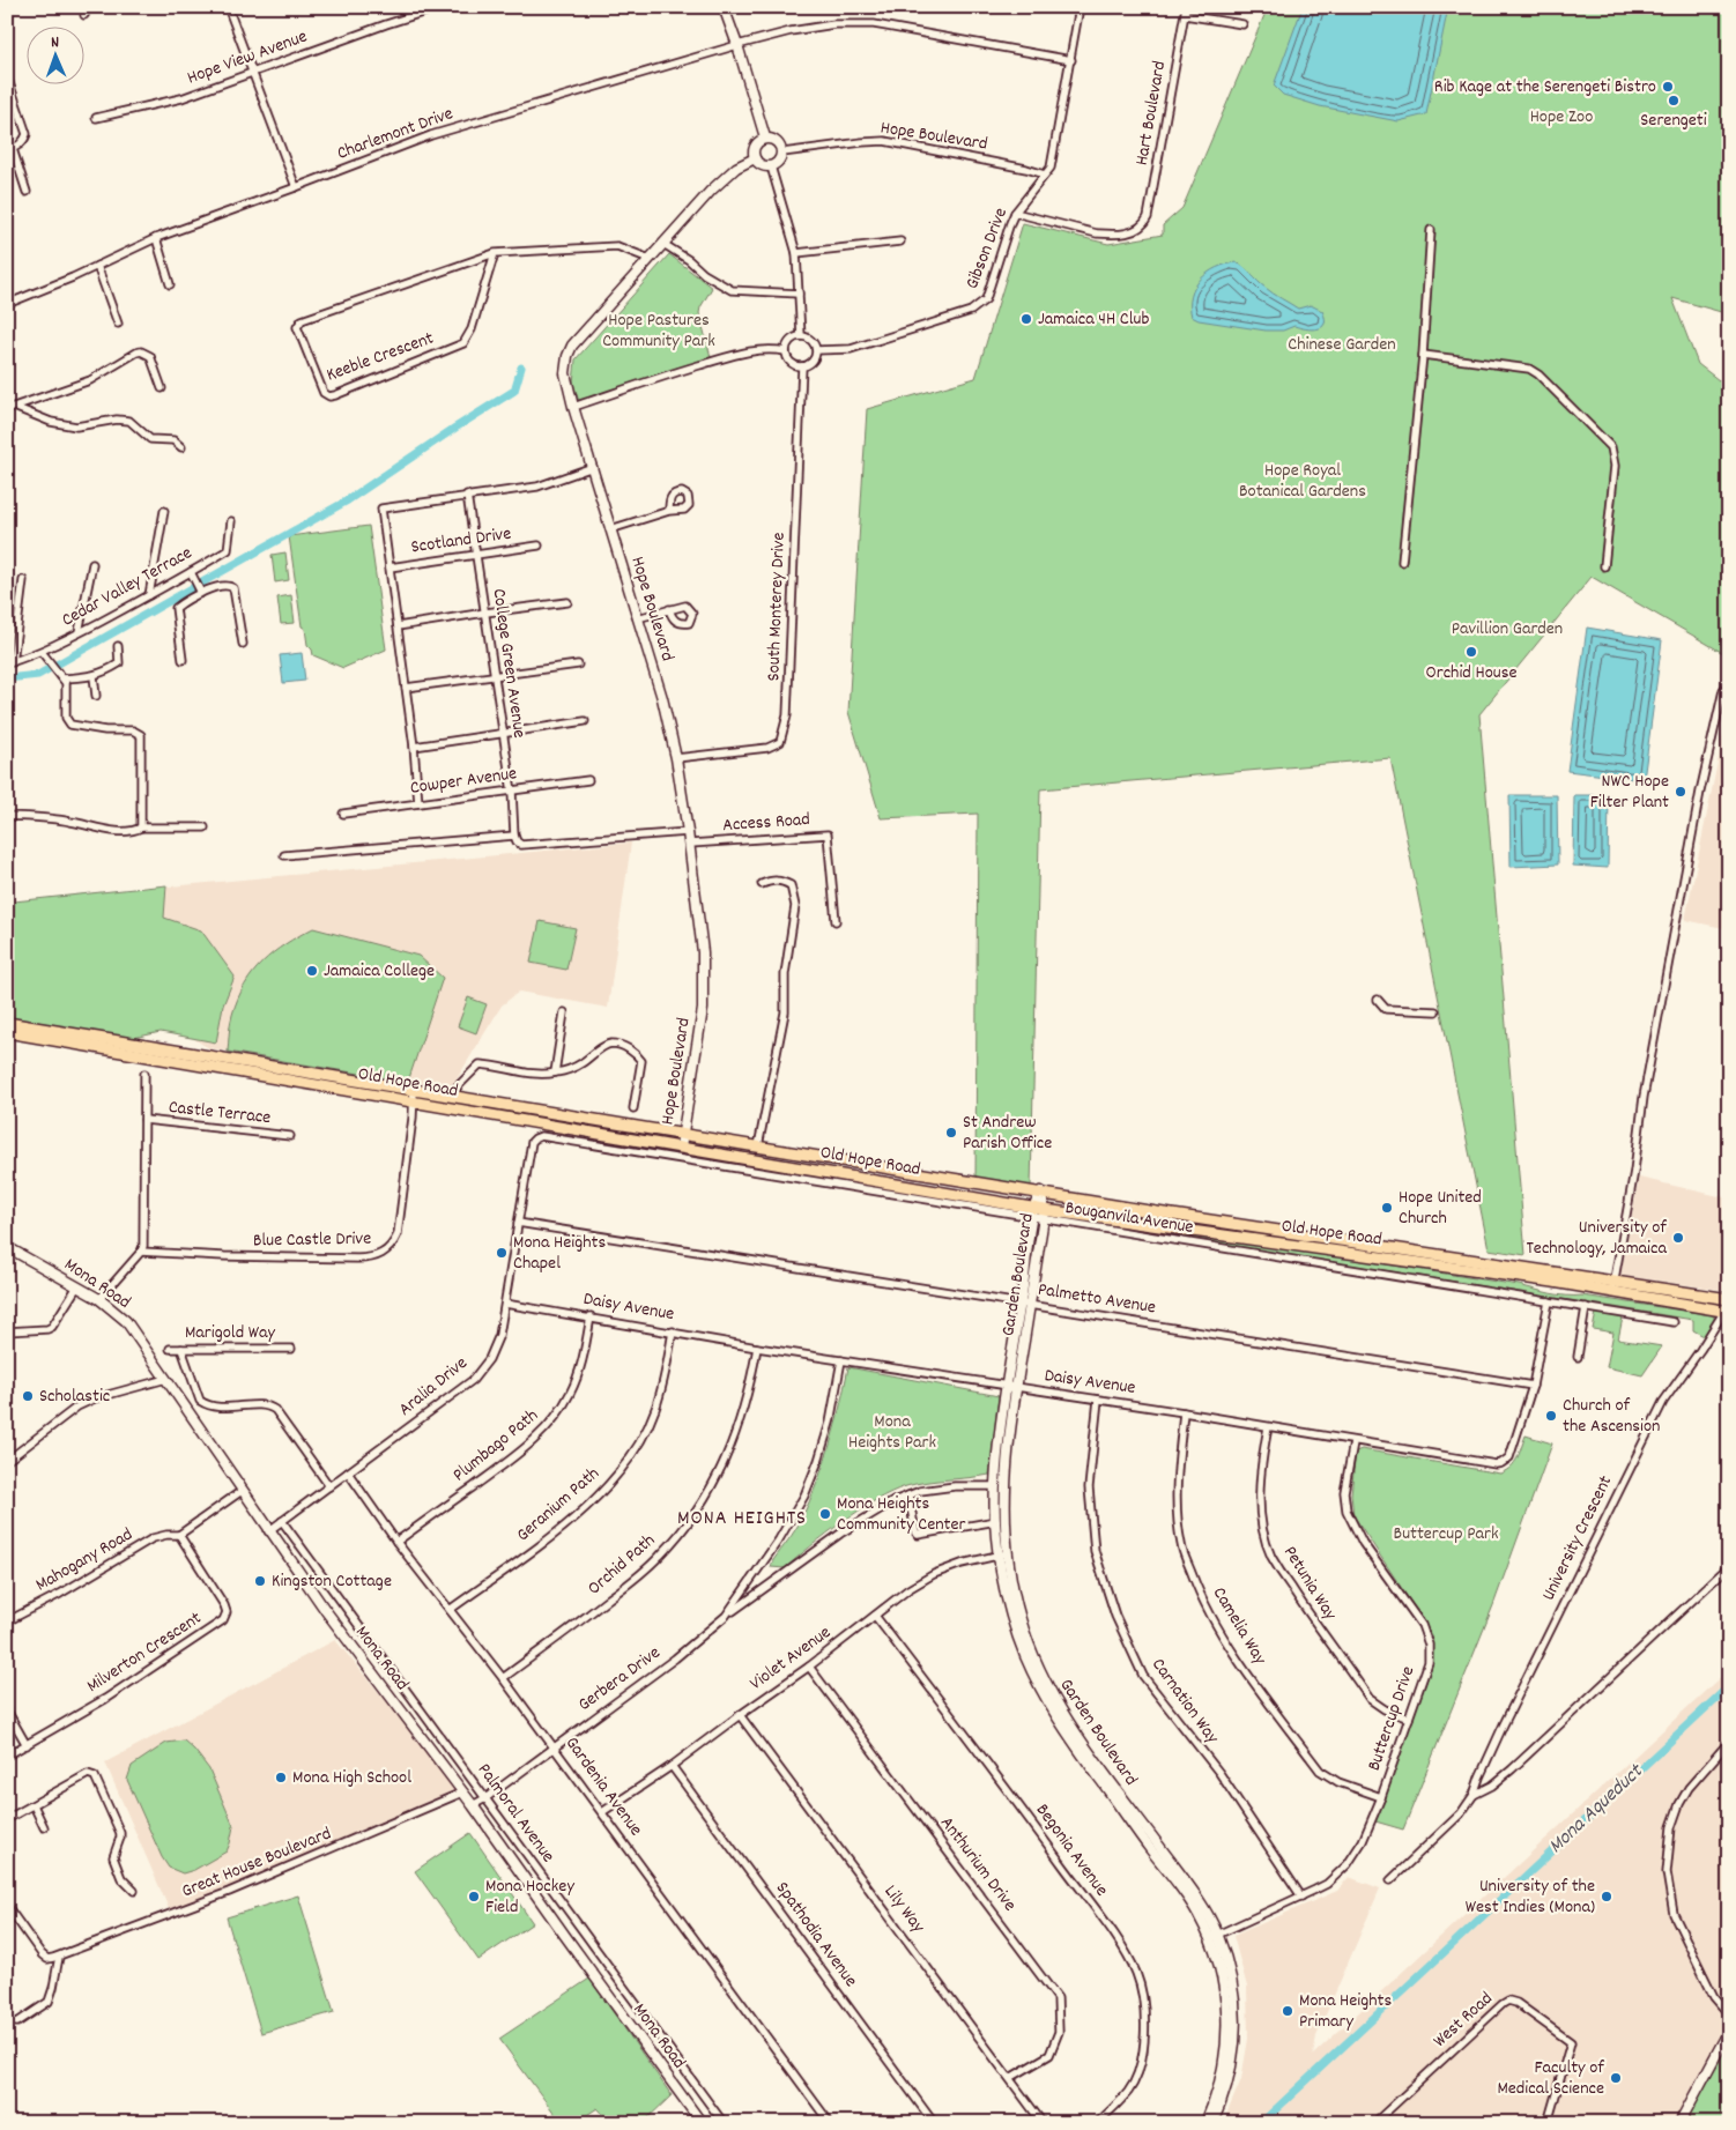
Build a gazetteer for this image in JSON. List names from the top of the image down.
{
  "streets": {
    "main road": ["Old Hope Road"],
    "street": [
      "Hope View Avenue",
      "Hart Boulevard",
      "Charlemont Drive",
      "Hope Boulevard",
      "Gibson Drive",
      "Keeble Crescent",
      "Scotland Drive",
      "Cedar Valley Terrace",
      "South Monterey Drive",
      "College Green Avenue",
      "Cowper Avenue",
      "Access Road",
      "Castle Terrace",
      "Bouganvila Avenue",
      "Blue Castle Drive",
      "Garden Boulevard",
      "Mona Road",
      "Palmetto Avenue",
      "Daisy Avenue",
      "Marigold Way",
      "Aralia Drive",
      "Plumbago Path",
      "Geranium Path",
      "University Crescent",
      "Mahogany Road",
      "Orchid Path",
      "Petunia Way",
      "Camelia Way",
      "Milverton Crescent",
      "Violet Avenue",
      "Gerbera Drive",
      "Carnation Way",
      "Buttercup Drive",
      "Gardenia Avenue",
      "Palmoral Avenue",
      "Begonia Avenue",
      "Great House Boulevard",
      "Anthurium Drive",
      "Lily Way",
      "Spathodia Avenue",
      "West Road"
    ]
  },
  "crossings": [
    ["Hart Boulevard", "Gibson Drive"],
    ["Charlemont Drive", "Gibson Drive"],
    ["Hope Boulevard", "Gibson Drive"],
    ["Hope Boulevard", "Keeble Crescent"],
    ["Hope Boulevard", "South Monterey Drive"],
    ["Hope Boulevard", "Access Road"],
    ["Hope Boulevard", "Old Hope Road"],
    ["Gibson Drive", "South Monterey Drive"],
    ["Scotland Drive", "College Green Avenue"],
    ["College Green Avenue", "Cowper Avenue"],
    ["Old Hope Road", "Bouganvila Avenue"],
    ["Old Hope Road", "Blue Castle Drive"],
    ["Old Hope Road", "Garden Boulevard"],
    ["Old Hope Road", "Aralia Drive"],
    ["Old Hope Road", "University Crescent"],
    ["Bouganvila Avenue", "Garden Boulevard"],
    ["Bouganvila Avenue", "Daisy Avenue"],
    ["Garden Boulevard", "Palmetto Avenue"],
    ["Garden Boulevard", "Daisy Avenue"],
    ["Garden Boulevard", "Aralia Drive"],
    ["Garden Boulevard", "Violet Avenue"],
    ["Garden Boulevard", "Gerbera Drive"],
    ["Garden Boulevard", "Buttercup Drive"],
    ["Mona Road", "Aralia Drive"],
    ["Mona Road", "Gerbera Drive"],
    ["Mona Road", "Great House Boulevard"],
    ["Palmetto Avenue", "Daisy Avenue"],
    ["Palmetto Avenue", "Aralia Drive"],
    ["Daisy Avenue", "Aralia Drive"],
    ["Daisy Avenue", "Plumbago Path"],
    ["Daisy Avenue", "Geranium Path"],
    ["Daisy Avenue", "Orchid Path"],
    ["Daisy Avenue", "Petunia Way"],
    ["Daisy Avenue", "Camelia Way"],
    ["Daisy Avenue", "Gerbera Drive"],
    ["Daisy Avenue", "Carnation Way"],
    ["Daisy Avenue", "Buttercup Drive"],
    ["Aralia Drive", "Gardenia Avenue"],
    ["Aralia Drive", "Palmoral Avenue"],
    ["Plumbago Path", "Gardenia Avenue"],
    ["Geranium Path", "Gardenia Avenue"],
    ["Mahogany Road", "Milverton Crescent"],
    ["Orchid Path", "Gardenia Avenue"],
    ["Petunia Way", "Buttercup Drive"],
    ["Camelia Way", "Buttercup Drive"],
    ["Violet Avenue", "Gardenia Avenue"],
    ["Violet Avenue", "Begonia Avenue"],
    ["Violet Avenue", "Anthurium Drive"],
    ["Violet Avenue", "Lily Way"],
    ["Violet Avenue", "Spathodia Avenue"],
    ["Gerbera Drive", "Gardenia Avenue"],
    ["Gerbera Drive", "Palmoral Avenue"],
    ["Carnation Way", "Buttercup Drive"],
    ["Anthurium Drive", "Lily Way"]
  ],
  "districts": ["MONA HEIGHTS"],
  "water": ["Mona Aqueduct"],
  "parks": [
    "Hope Zoo",
    "Hope Pastures Community Park",
    "Chinese Garden",
    "Hope Royal Botanical Gardens",
    "Pavillion Garden",
    "Mona Heights Park",
    "Buttercup Park"
  ],
  "places": [
    "Rib Kage at the Serengeti Bistro",
    "Serengeti",
    "Jamaica 4H Club",
    "Orchid House",
    "NWC Hope Filter Plant",
    "Jamaica College",
    "St Andrew Parish Office",
    "Hope United Church",
    "University of Technology, Jamaica",
    "Mona Heights Chapel",
    "Scholastic",
    "Church of the Ascension",
    "Mona Heights Community Center",
    "Kingston Cottage",
    "Mona High School",
    "Mona Hockey Field",
    "University of the West Indies (Mona)",
    "Mona Heights Primary",
    "Faculty of Medical Science"
  ],
  "north": "top"
}
